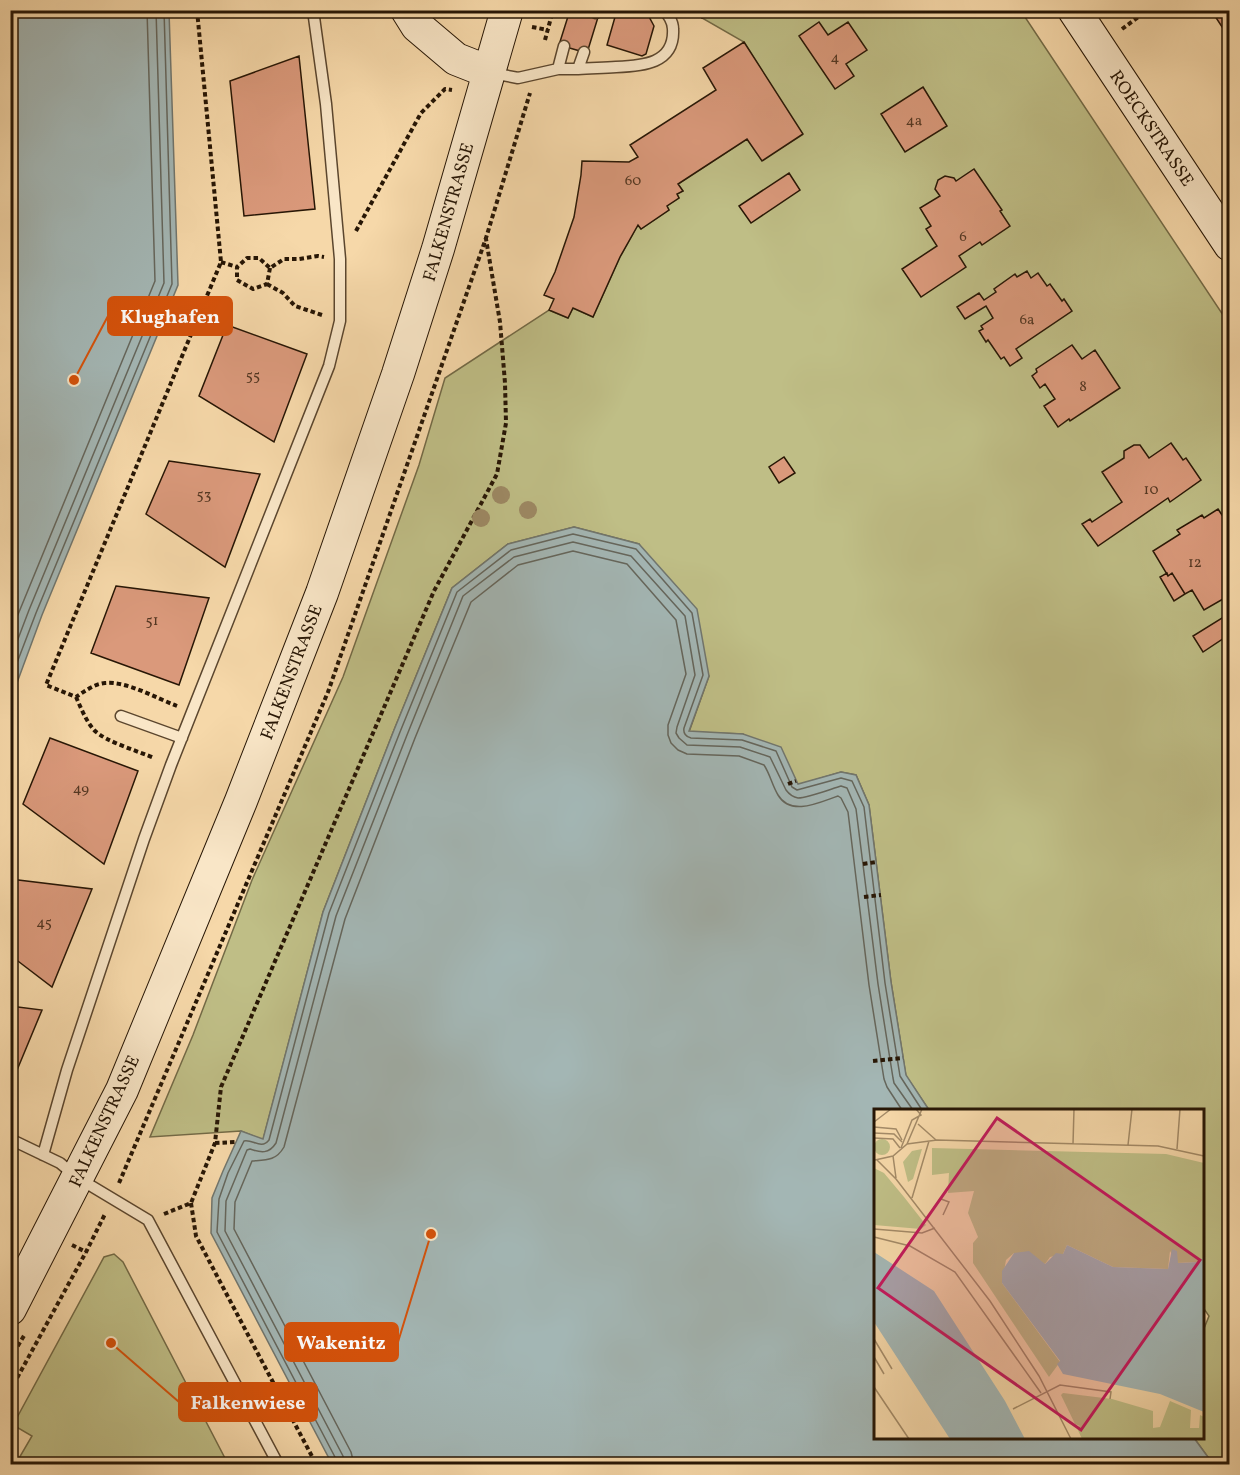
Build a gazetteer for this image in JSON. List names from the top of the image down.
{
  "streets": {
    "main road": ["ROECKSTRASSE", "FALKENSTRASSE"]
  },
  "places": ["Klughafen", "Wakenitz", "Falkenwiese"],
  "house_numbers": [
    "4",
    "4a",
    "60",
    "6",
    "6a",
    "55",
    "8",
    "10",
    "53",
    "12",
    "51",
    "49",
    "45"
  ]
}
